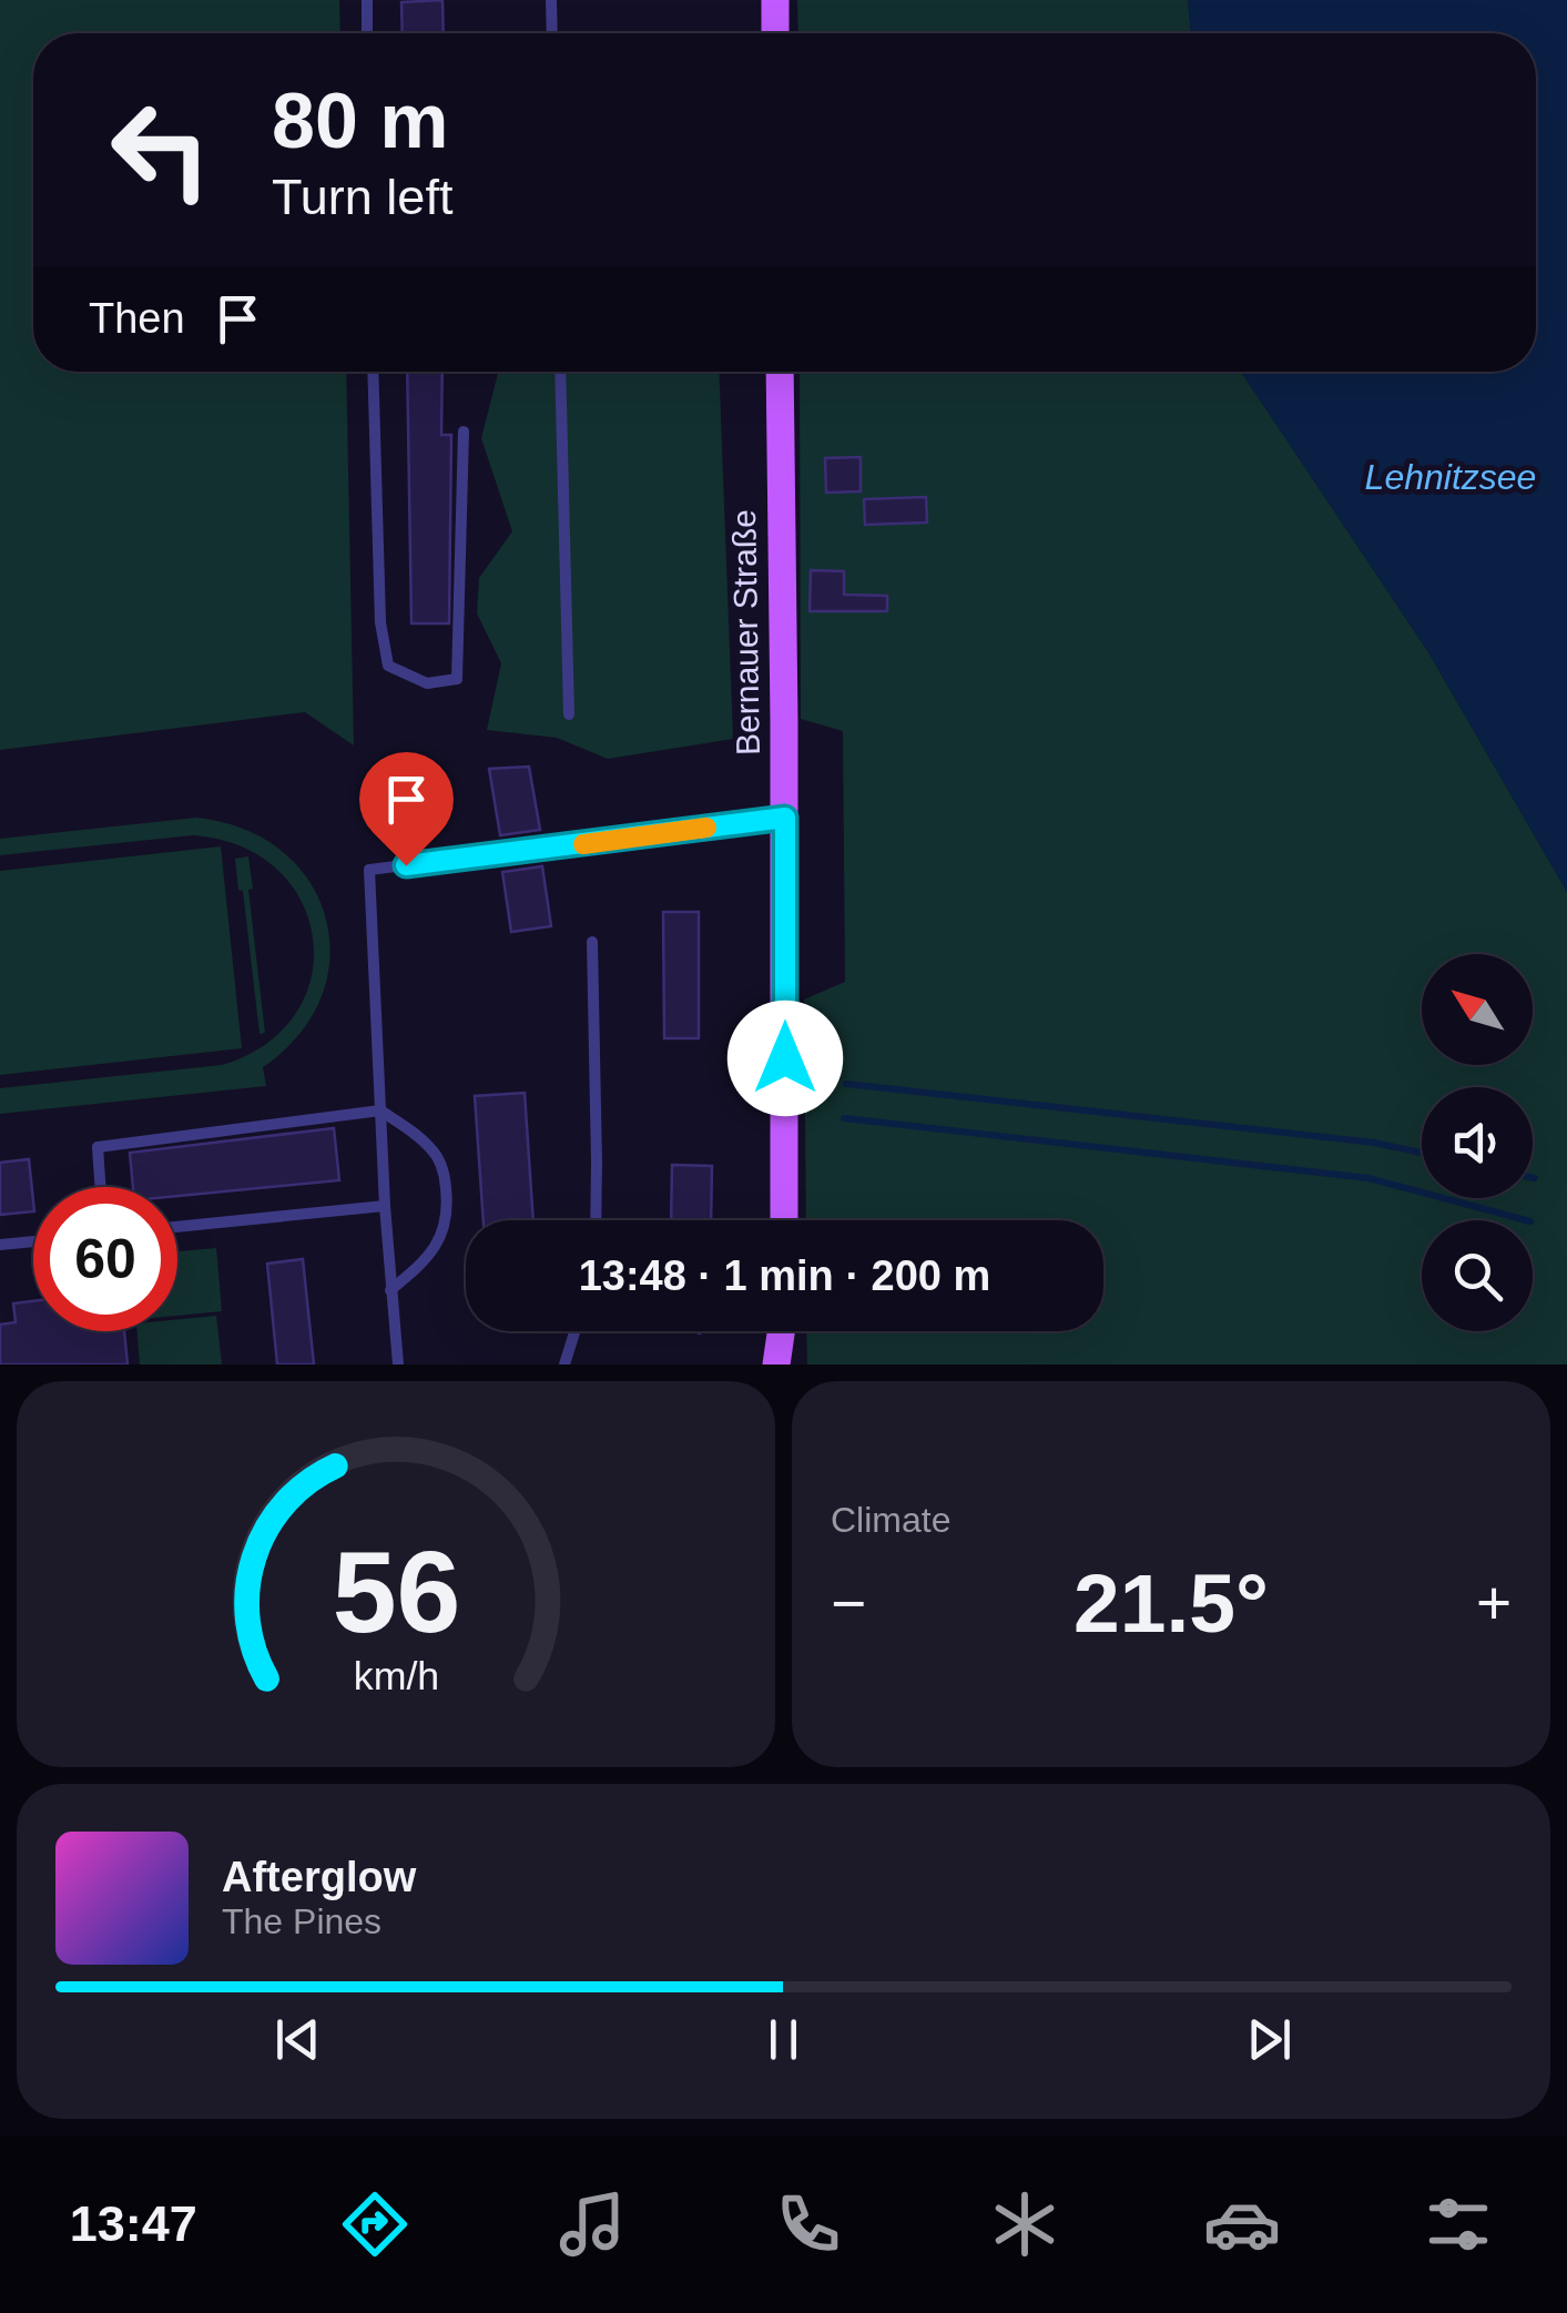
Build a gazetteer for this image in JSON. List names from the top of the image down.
{
  "streets": {
    "main road": ["Bernauer Straße"]
  },
  "water": ["Lehnitzsee"],
  "north": "top left",
  "page": {
    "turn": ["80 m", "Turn left"],
    "then": "Then",
    "limit": "60",
    "trip": "13:48 · 1 min · 200 m",
    "tile": "Climate",
    "heat": ["−", "21.5°", "+"],
    "song": ["Afterglow", "The Pines"],
    "tabs": "13:47",
    "gauge": ["56", "km/h"]
  }
}
